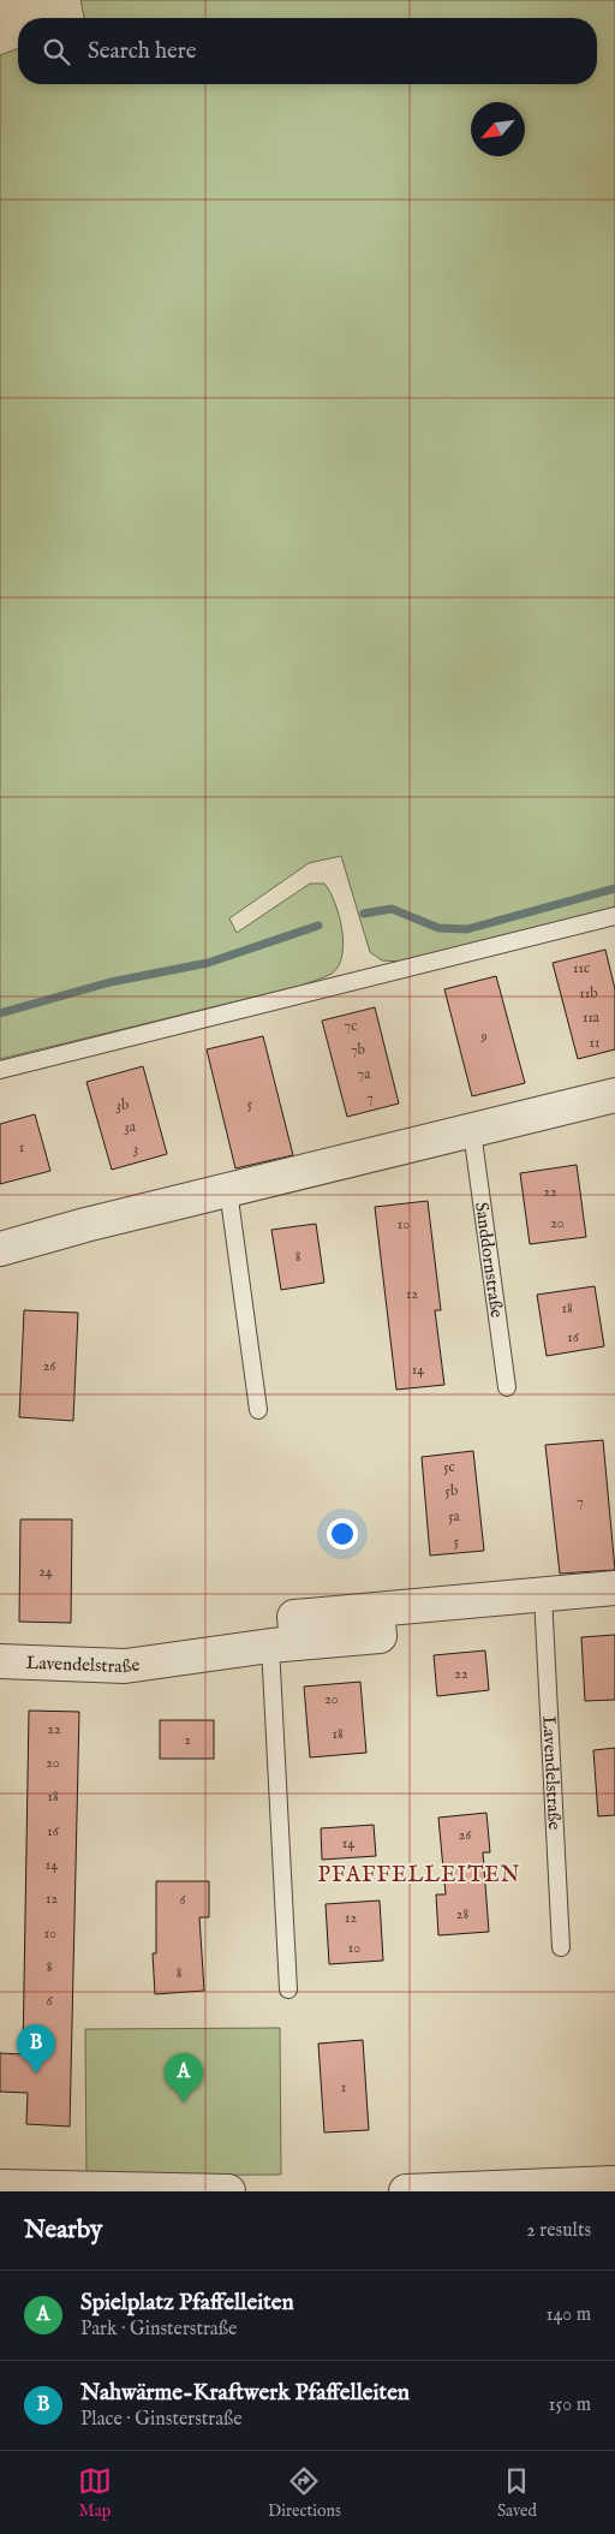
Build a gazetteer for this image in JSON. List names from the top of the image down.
{
  "streets": {
    "street": ["Lavendelstraße"],
    "lane": ["Sanddornstraße"]
  },
  "districts": ["PFAFFELLEITEN"],
  "house_numbers": [
    "11c",
    "11b",
    "11a",
    "7c",
    "9",
    "11",
    "7b",
    "7a",
    "7",
    "5",
    "3b",
    "3a",
    "1",
    "3",
    "22",
    "20",
    "10",
    "8",
    "12",
    "18",
    "16",
    "26",
    "14",
    "5c",
    "5b",
    "7",
    "5a",
    "5",
    "24",
    "22",
    "20",
    "22",
    "18",
    "2",
    "20",
    "18",
    "16",
    "26",
    "14",
    "14",
    "12",
    "6",
    "28",
    "12",
    "10",
    "10",
    "8",
    "8",
    "6",
    "1"
  ],
  "north": "bottom left",
  "page": {
    "search": "Search here",
    "pins": ["B", "A"],
    "heading": ["Nearby", "2 results"],
    "list": [
      {
        "mark": "A",
        "name": "Spielplatz Pfaffelleiten",
        "note": "Park · Ginsterstraße",
        "value": "140 m"
      },
      {
        "mark": "B",
        "name": "Nahwärme-Kraftwerk Pfaffelleiten",
        "note": "Place · Ginsterstraße",
        "value": "150 m"
      }
    ],
    "nav": ["Map", "Directions", "Saved"]
  }
}
